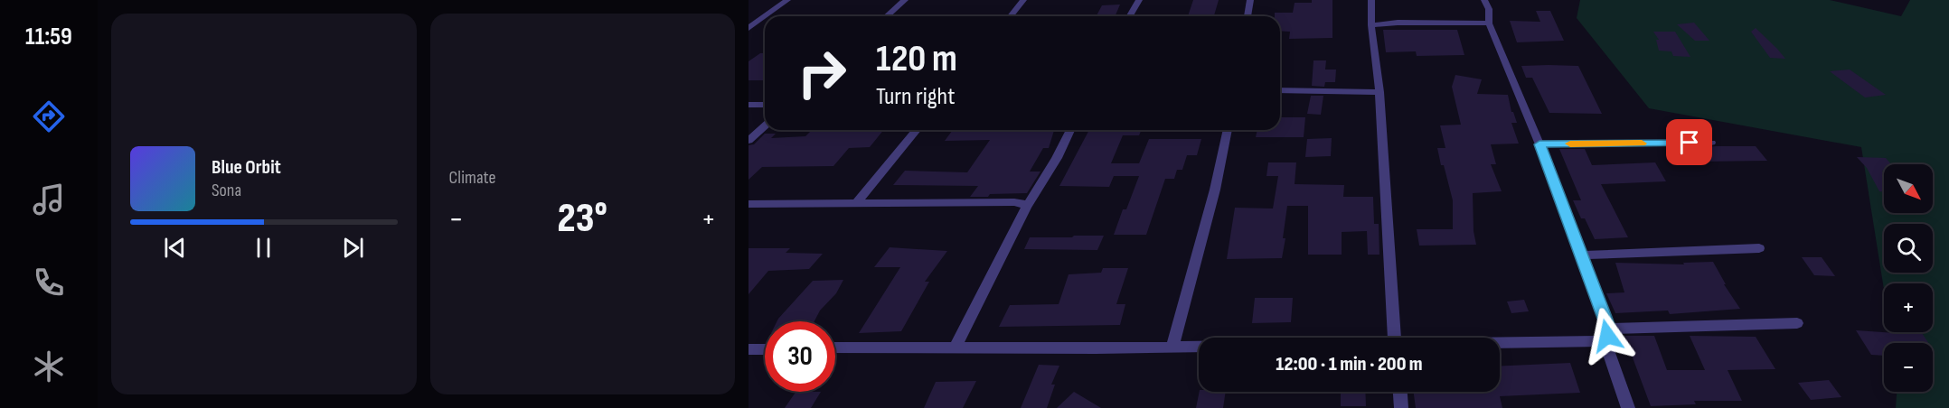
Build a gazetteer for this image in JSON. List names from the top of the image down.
{
  "north": "bottom right",
  "page": {
    "tabs": "11:59",
    "tile": "Climate",
    "turn": ["120 m", "Turn right"],
    "song": ["Blue Orbit", "Sona"],
    "map_buttons": ["+", "−"],
    "heat": ["−", "23°", "+"],
    "limit": "30",
    "trip": "12:00 · 1 min · 200 m"
  }
}
